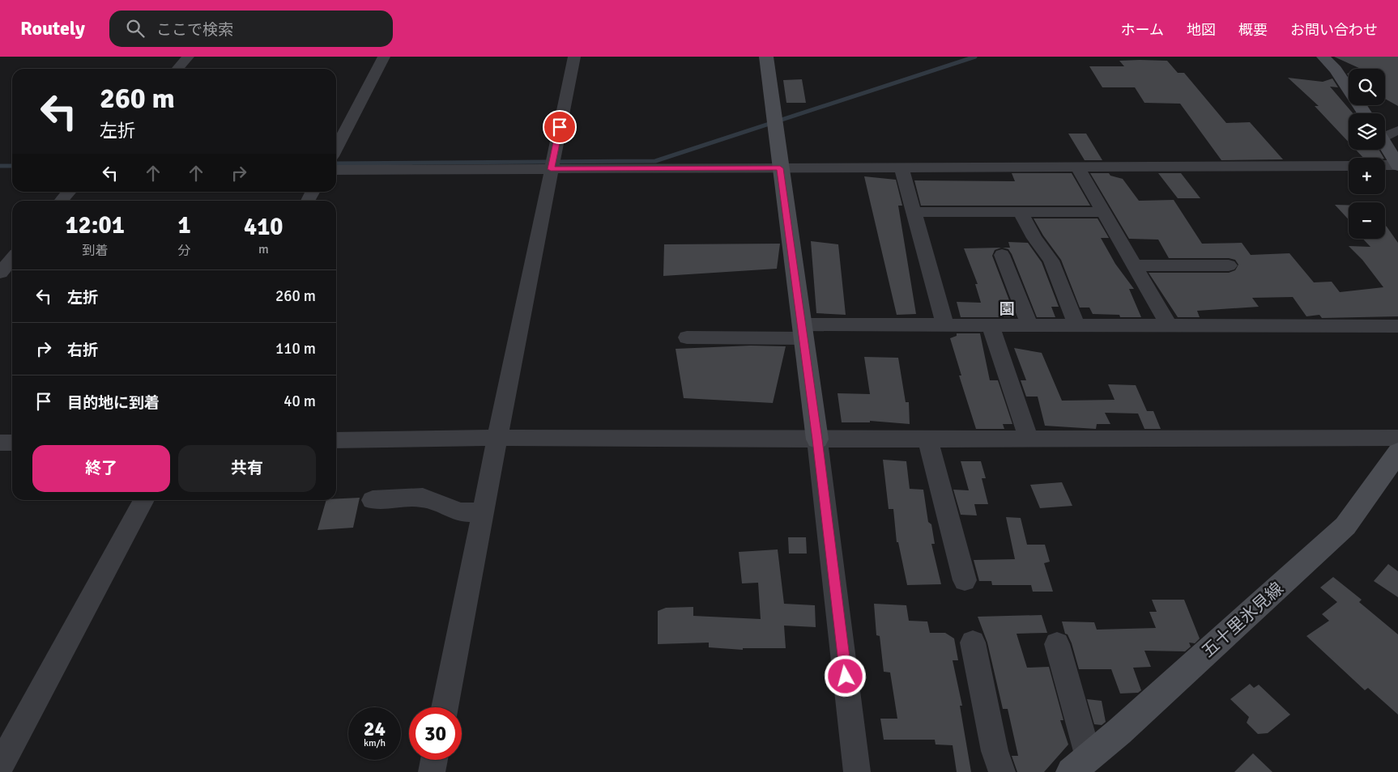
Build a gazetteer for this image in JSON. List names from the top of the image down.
{
  "streets": {
    "street": ["五十里氷見線"]
  },
  "districts": ["園"],
  "page": {
    "header": "Routely",
    "search": "ここで検索",
    "nav": [
      "ホーム",
      "地図",
      "概要",
      "お問い合わせ"
    ],
    "map_buttons": ["+", "−"],
    "turn": ["260 m", "左折"],
    "eta": [
      "12:01",
      "到着",
      "1",
      "分",
      "410",
      "m"
    ],
    "list": [
      {
        "name": "左折",
        "value": "260 m"
      },
      {
        "name": "右折",
        "value": "110 m"
      },
      {
        "name": "目的地に到着",
        "value": "40 m"
      }
    ],
    "buttons": ["終了", "共有"],
    "speed": "24 km/h",
    "limit": "30"
  }
}
